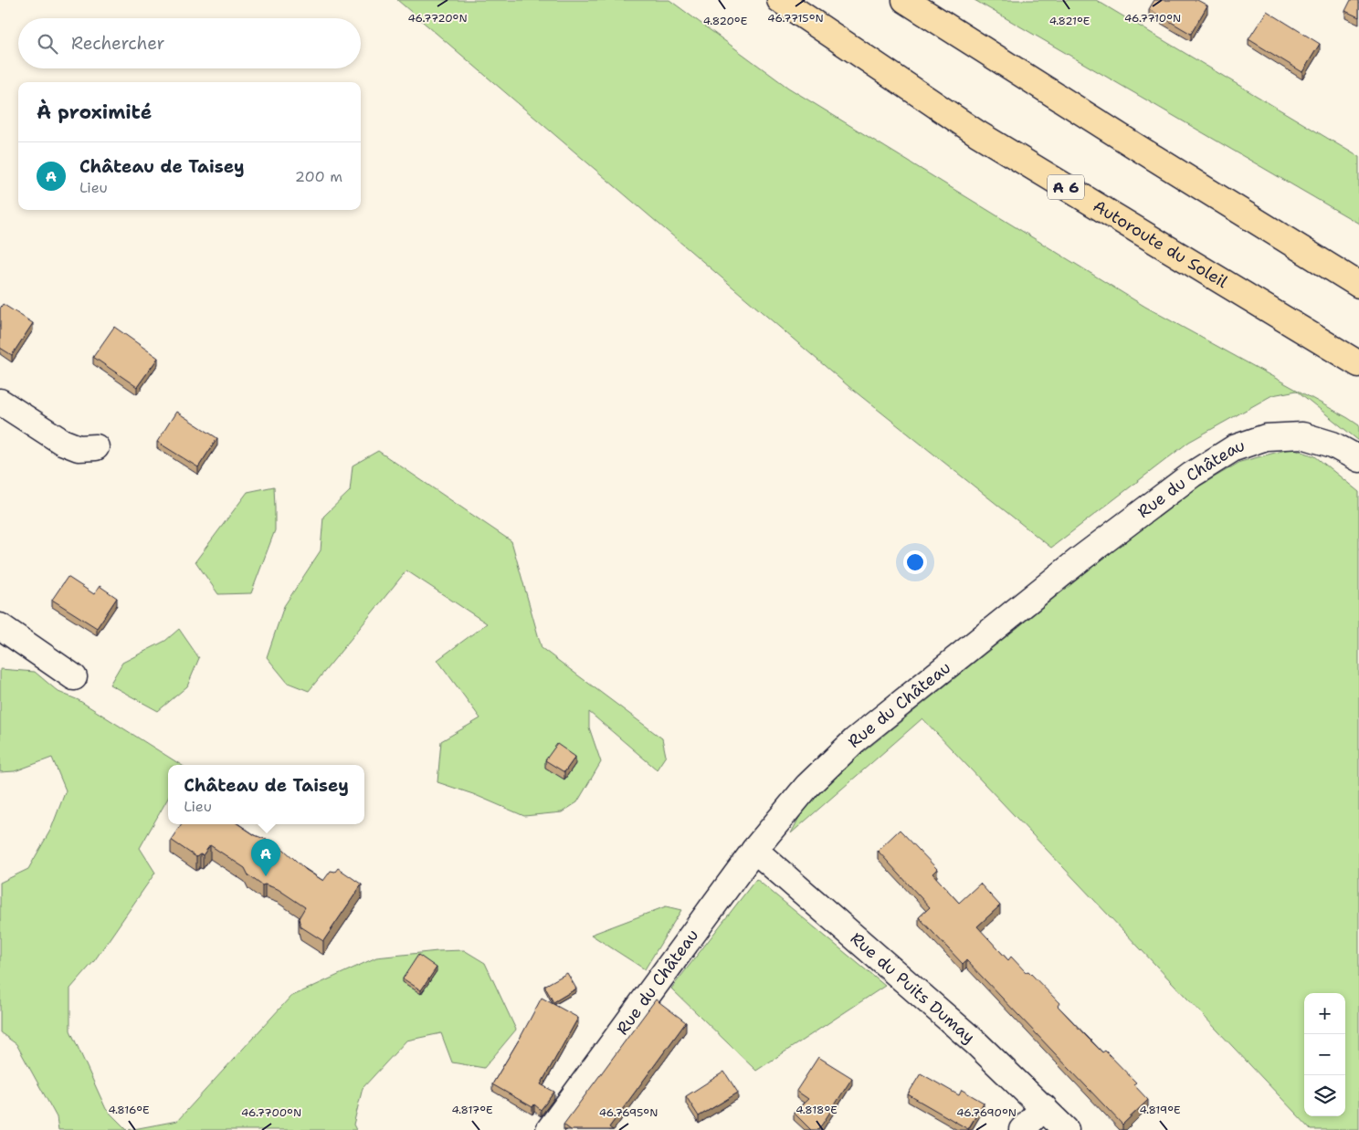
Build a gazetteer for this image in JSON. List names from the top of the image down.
{
  "streets": {
    "highway": ["A 6", "Autoroute du Soleil"],
    "street": ["Rue du Château", "Rue du Puits Dumay"]
  },
  "crossings": [
    ["Rue du Château", "Rue du Puits Dumay"]
  ],
  "page": {
    "search": "Rechercher",
    "heading": "À proximité",
    "list": [
      {
        "mark": "A",
        "name": "Château de Taisey",
        "note": "Lieu",
        "value": "200 m"
      }
    ],
    "popup": ["Château de Taisey", "Lieu"],
    "pins": "A",
    "map_buttons": ["+", "−"]
  },
  "coordinates": [
    "46.7720°N",
    "46.7715°N",
    "46.7710°N",
    "4.820°E",
    "4.821°E",
    "4.816°E",
    "4.817°E",
    "4.818°E",
    "4.819°E",
    "46.7700°N",
    "46.7695°N",
    "46.7690°N"
  ]
}
